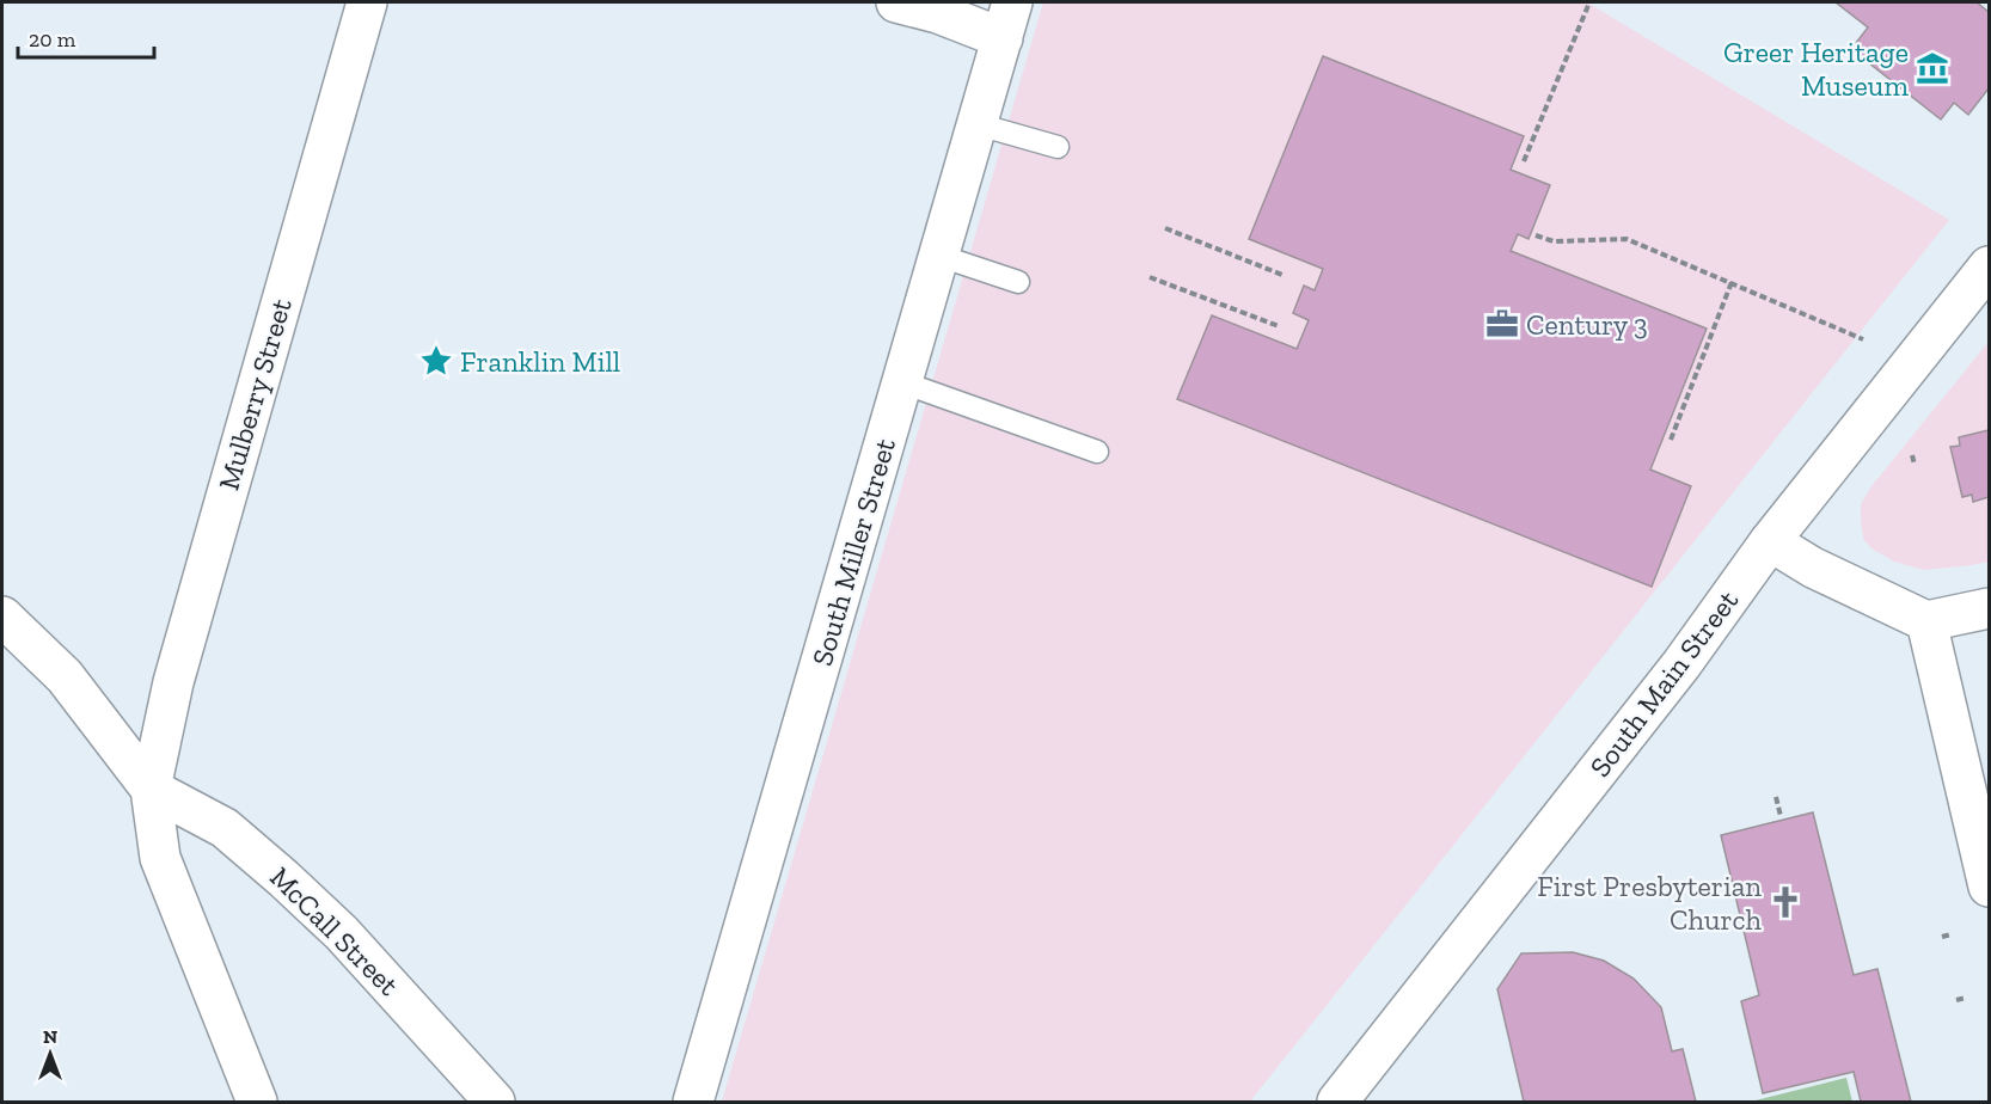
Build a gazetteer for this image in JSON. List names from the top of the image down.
{
  "streets": {
    "street": [
      "Mulberry Street",
      "South Miller Street",
      "South Main Street",
      "McCall Street"
    ]
  },
  "crossings": [
    ["Mulberry Street", "McCall Street"]
  ],
  "places": {
    "museum": ["Greer Heritage Museum"],
    "office": ["Century 3"],
    "place": ["Franklin Mill"],
    "church": ["First Presbyterian Church"]
  },
  "scale_bar": "20 m",
  "north": "top"
}
